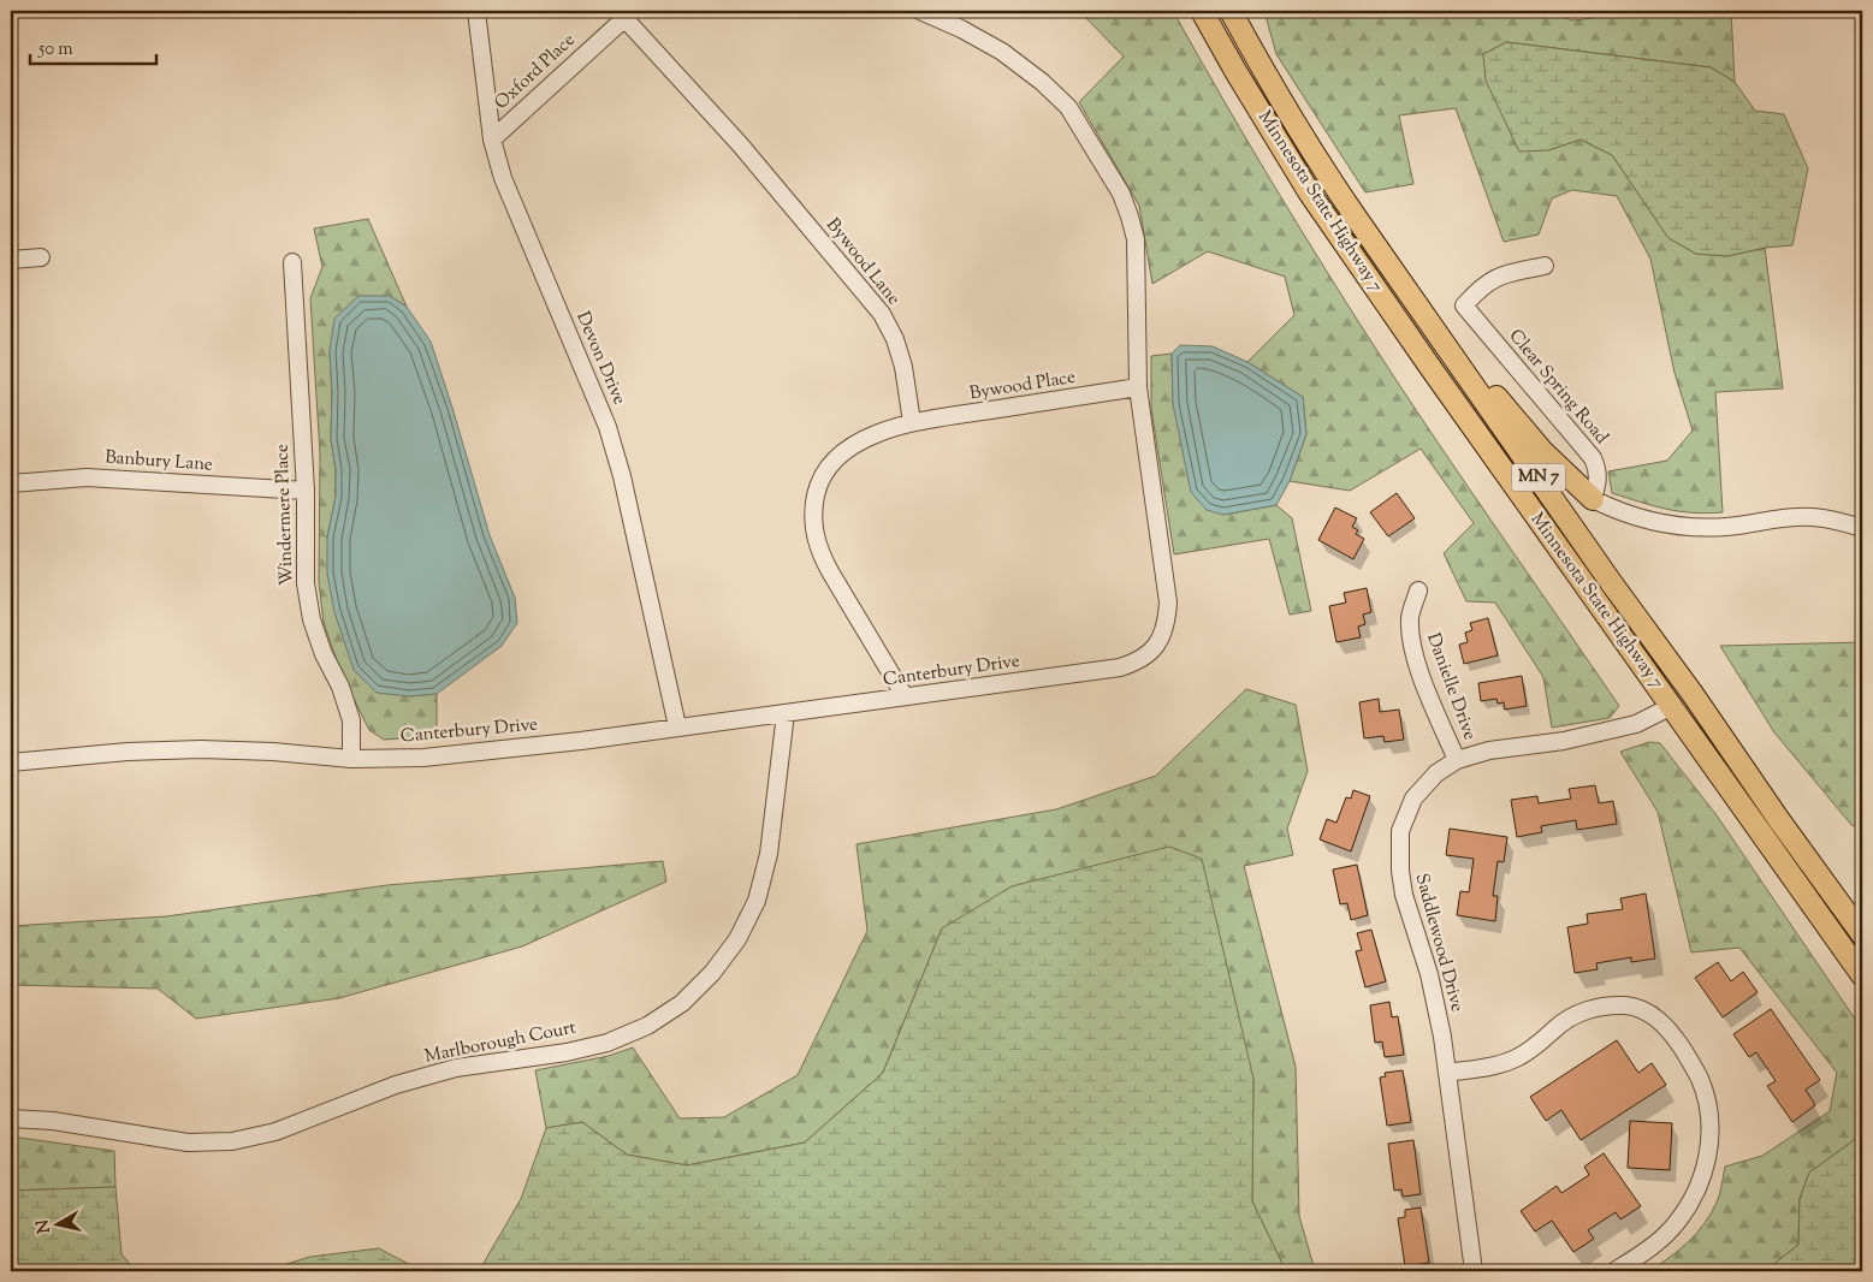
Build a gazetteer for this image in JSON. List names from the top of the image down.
{
  "streets": {
    "main road": ["Minnesota State Highway 7", "MN 7"],
    "street": [
      "Oxford Place",
      "Bywood Lane",
      "Devon Drive",
      "Bywood Place",
      "Clear Spring Road",
      "Banbury Lane",
      "Windermere Place",
      "Canterbury Drive",
      "Danielle Drive",
      "Saddlewood Drive",
      "Marlborough Court"
    ]
  },
  "crossings": [
    ["Oxford Place", "Bywood Lane"],
    ["Oxford Place", "Devon Drive"],
    ["Minnesota State Highway 7", "Saddlewood Drive"],
    ["Bywood Lane", "Bywood Place"],
    ["Devon Drive", "Canterbury Drive"],
    ["Bywood Place", "Canterbury Drive"],
    ["Banbury Lane", "Windermere Place"],
    ["Windermere Place", "Canterbury Drive"],
    ["Canterbury Drive", "Marlborough Court"],
    ["Danielle Drive", "Saddlewood Drive"]
  ],
  "scale_bar": "50 m",
  "north": "left"
}
